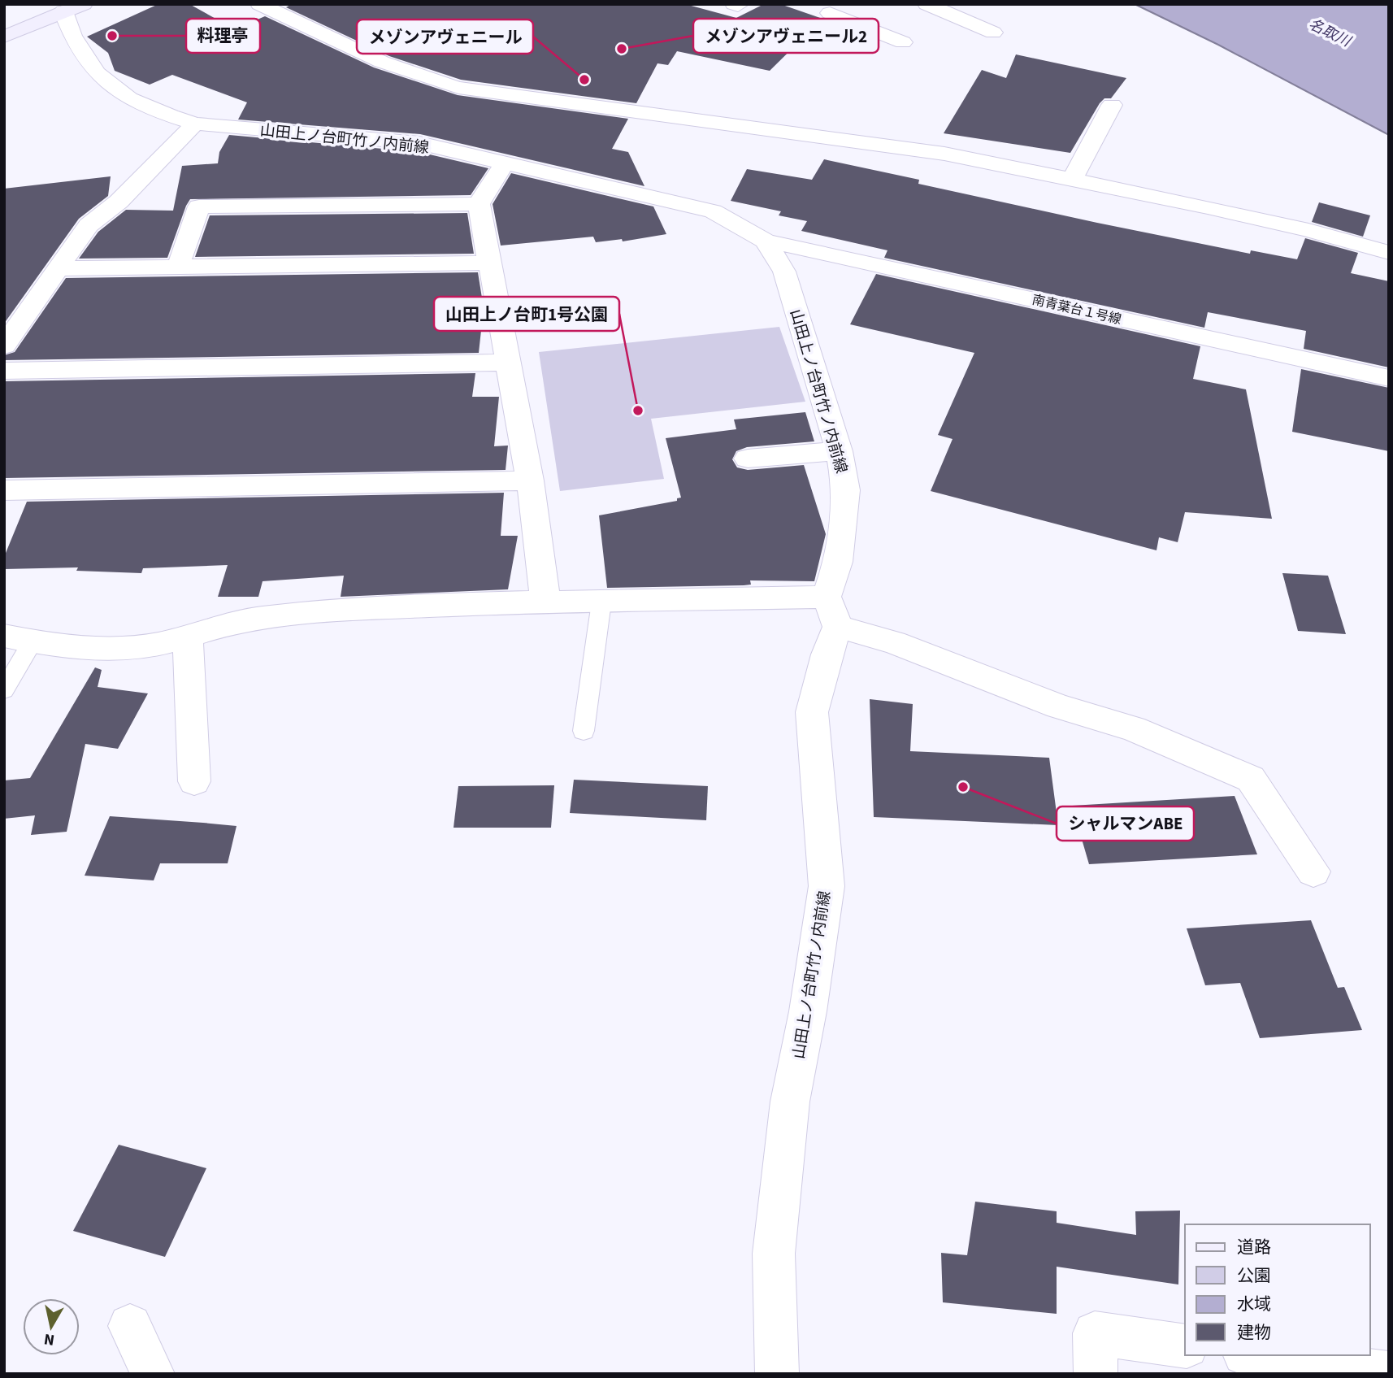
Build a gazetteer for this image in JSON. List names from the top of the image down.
{
  "streets": {
    "street": ["山田上ノ台町竹ノ内前線", "南青葉台１号線"]
  },
  "crossings": [
    ["山田上ノ台町竹ノ内前線", "南青葉台１号線"]
  ],
  "water": ["名取川"],
  "places": [
    "料理亭",
    "メゾンアヴェニール2",
    "メゾンアヴェニール",
    "山田上ノ台町1号公園",
    "シャルマンABE"
  ],
  "legend": [
    "道路",
    "公園",
    "水域",
    "建物"
  ],
  "north": "bottom"
}
